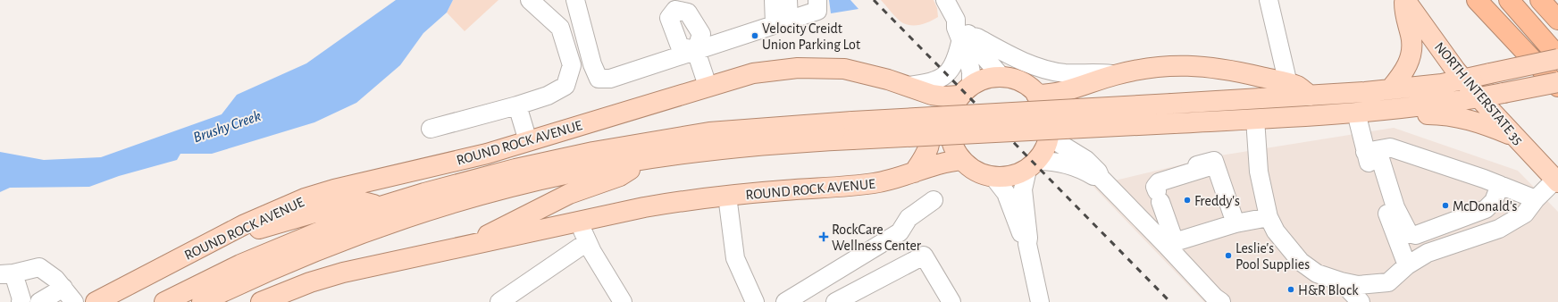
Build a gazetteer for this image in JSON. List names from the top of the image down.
{
  "streets": {
    "main road": ["NORTH INTERSTATE 35", "ROUND ROCK AVENUE"]
  },
  "water": ["Brushy Creek"],
  "places": {
    "other": [
      "Velocity Creidt Union Parking Lot",
      "Freddy's",
      "McDonald's",
      "Leslie's Pool Supplies",
      "H&R Block"
    ],
    "health": ["RockCare Wellness Center"]
  }
}
